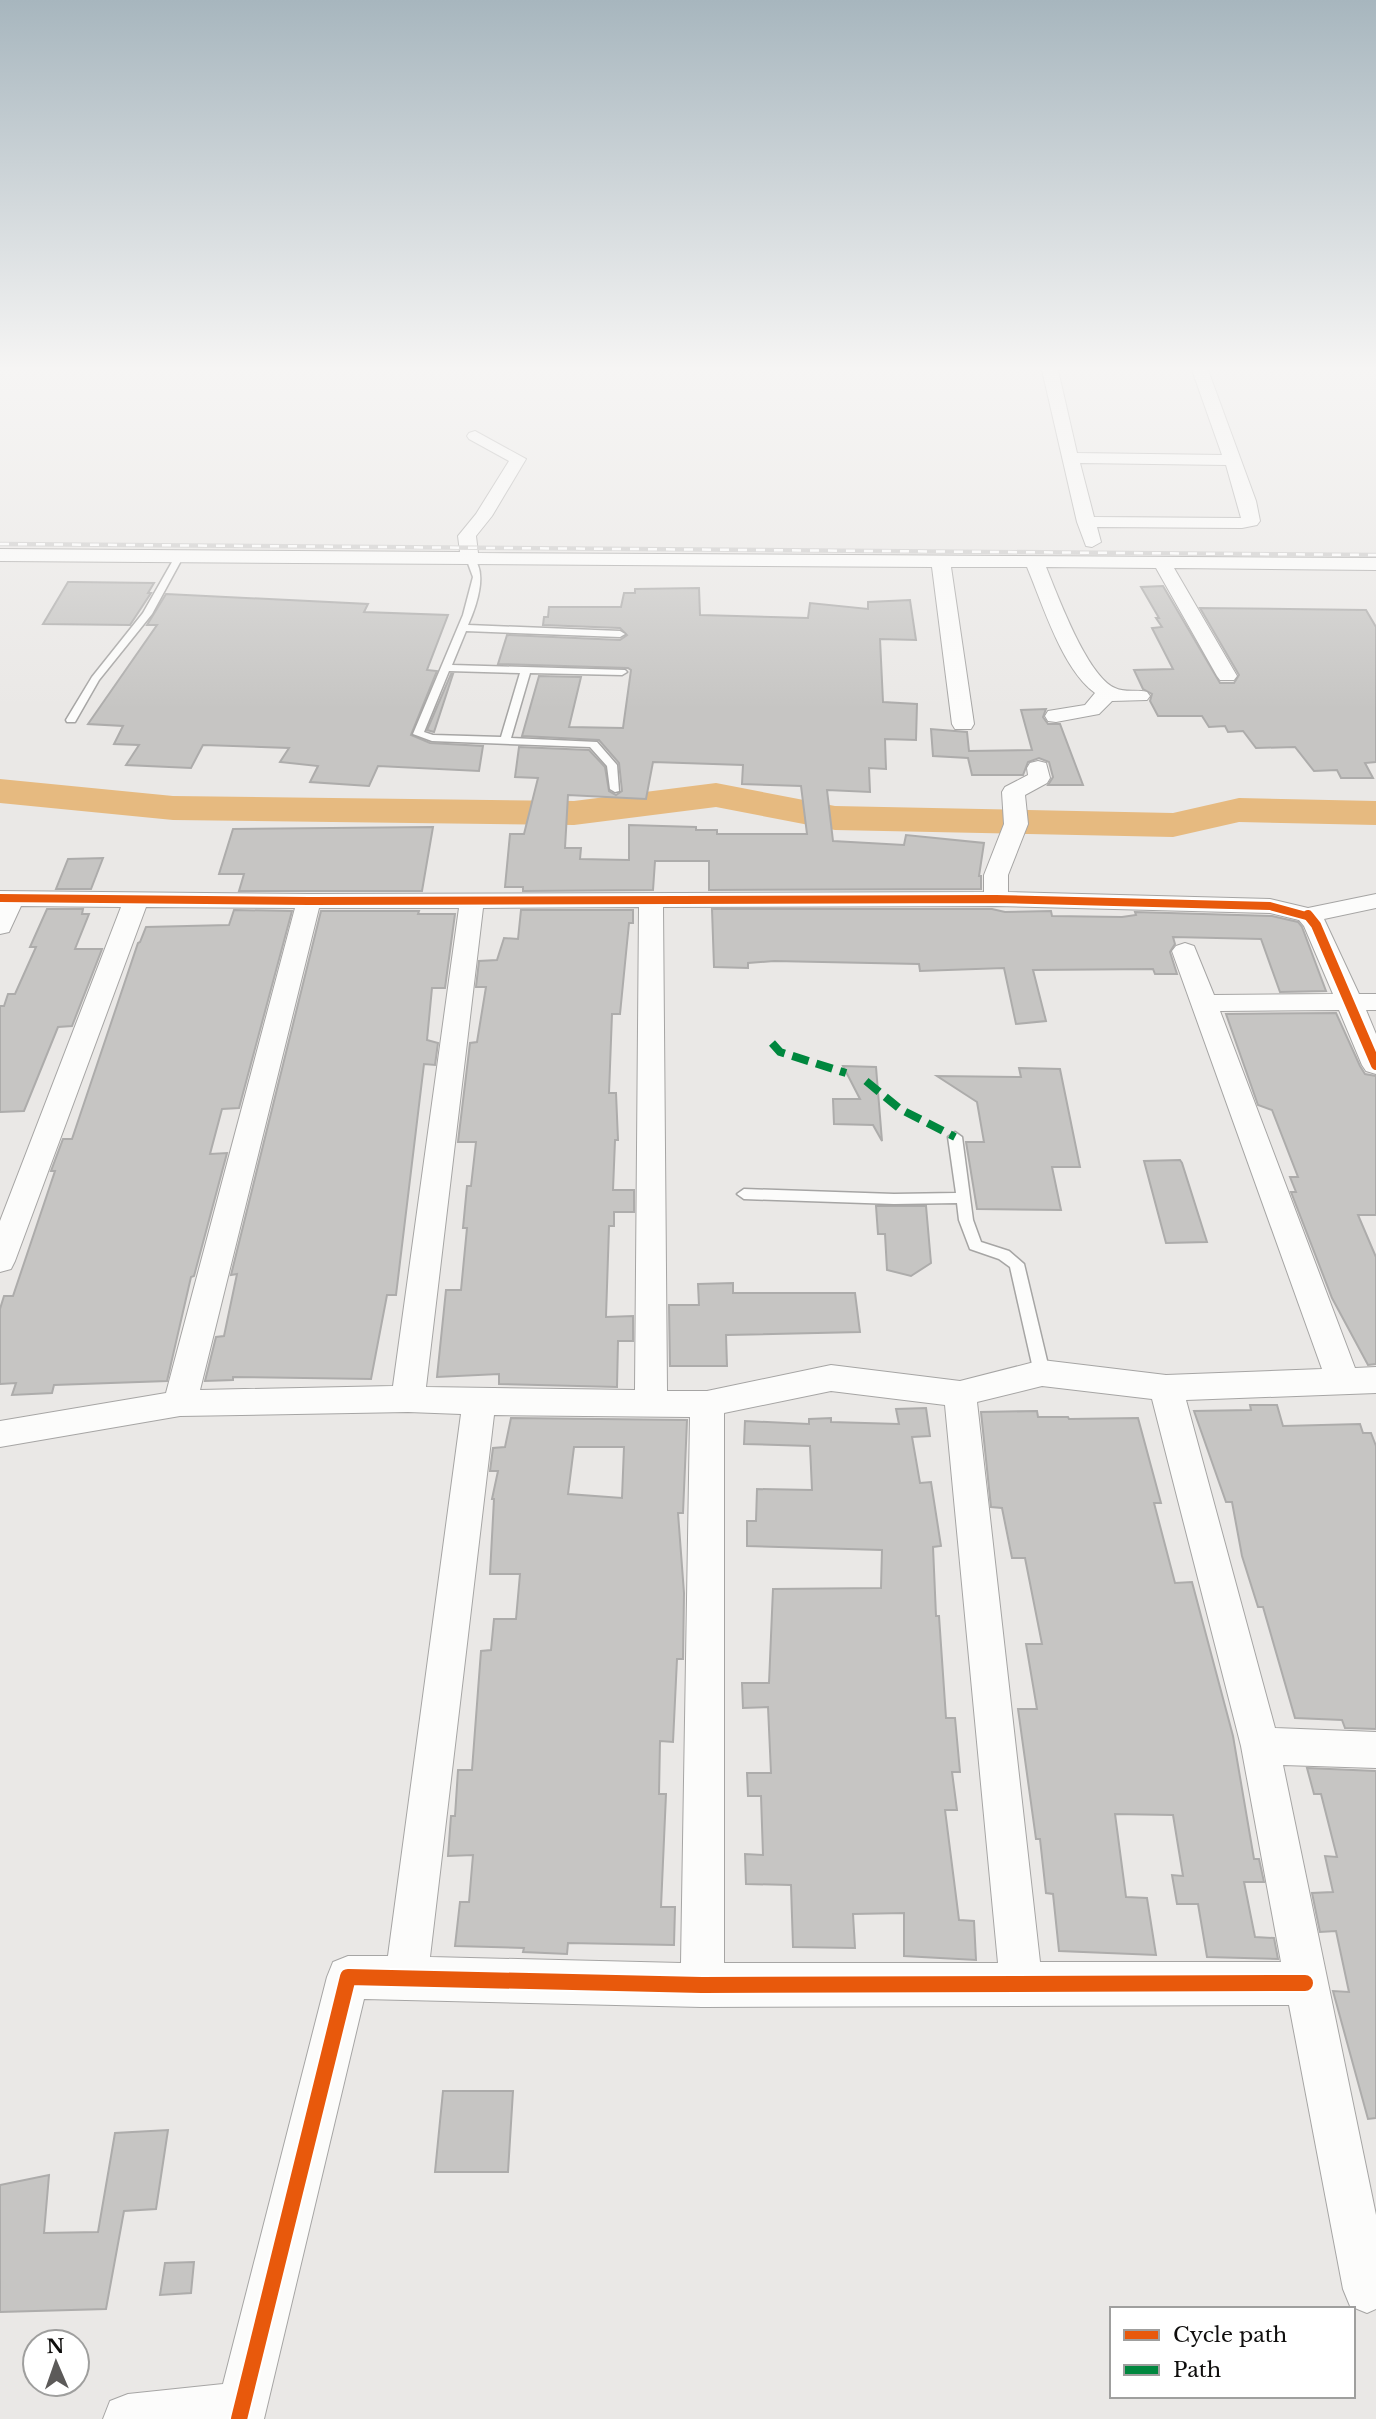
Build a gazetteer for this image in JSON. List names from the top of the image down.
{
  "legend": ["Cycle path", "Path"],
  "north": "top"
}
